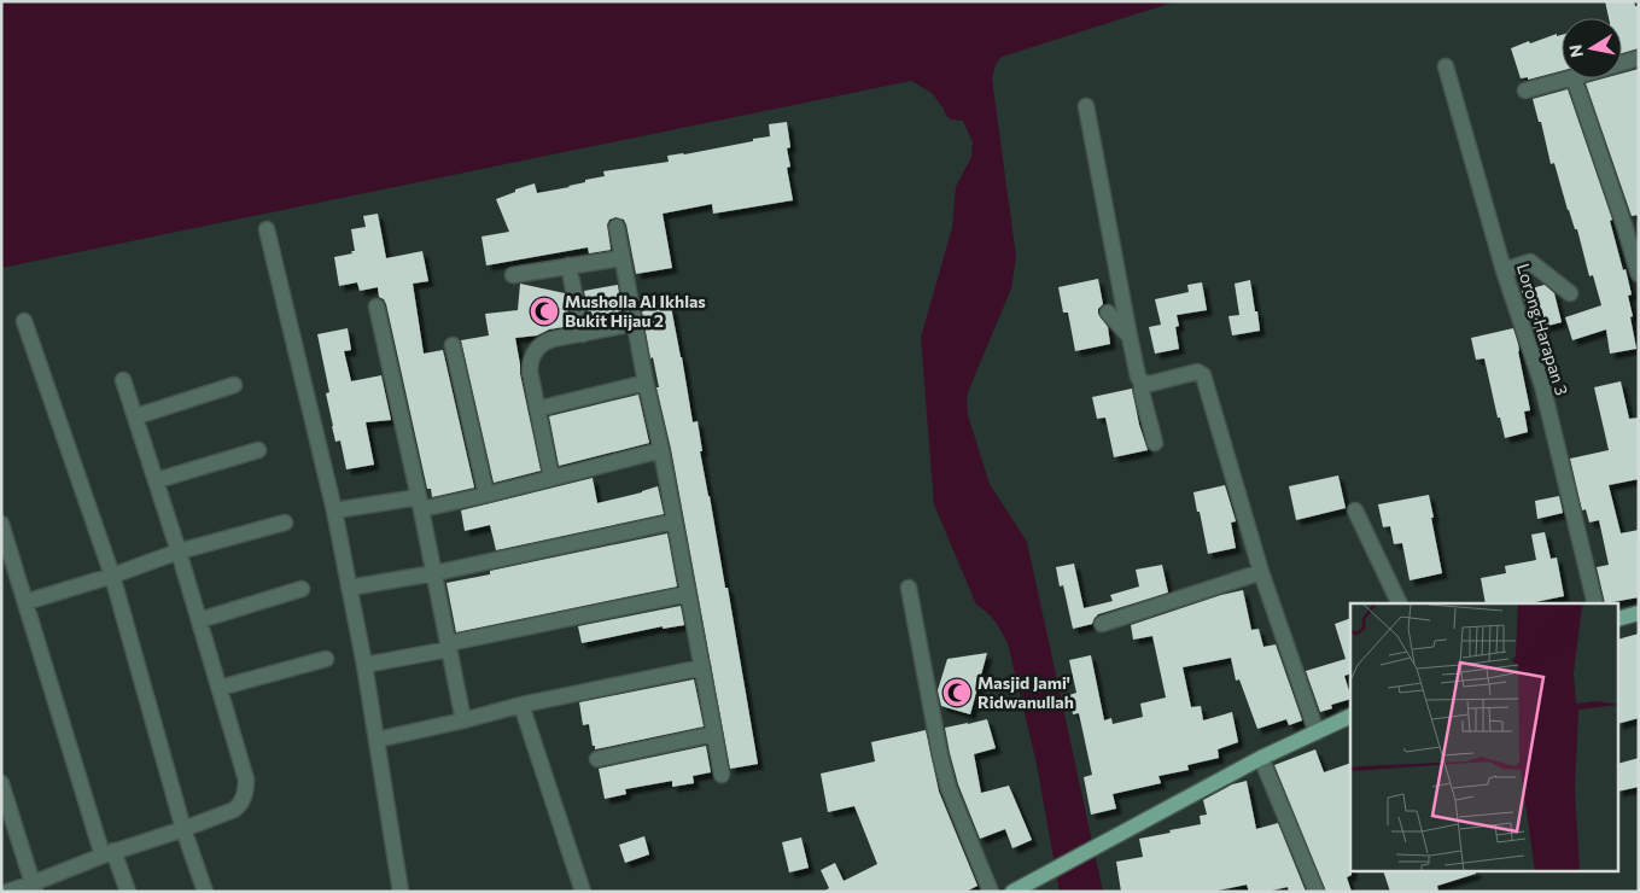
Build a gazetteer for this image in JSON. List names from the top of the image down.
{
  "streets": {
    "street": ["Lorong Harapan 3"]
  },
  "places": {
    "mosque": ["Musholla Al Ikhlas Bukit Hijau 2", "Masjid Jami' Ridwanullah"]
  },
  "north": "left"
}
